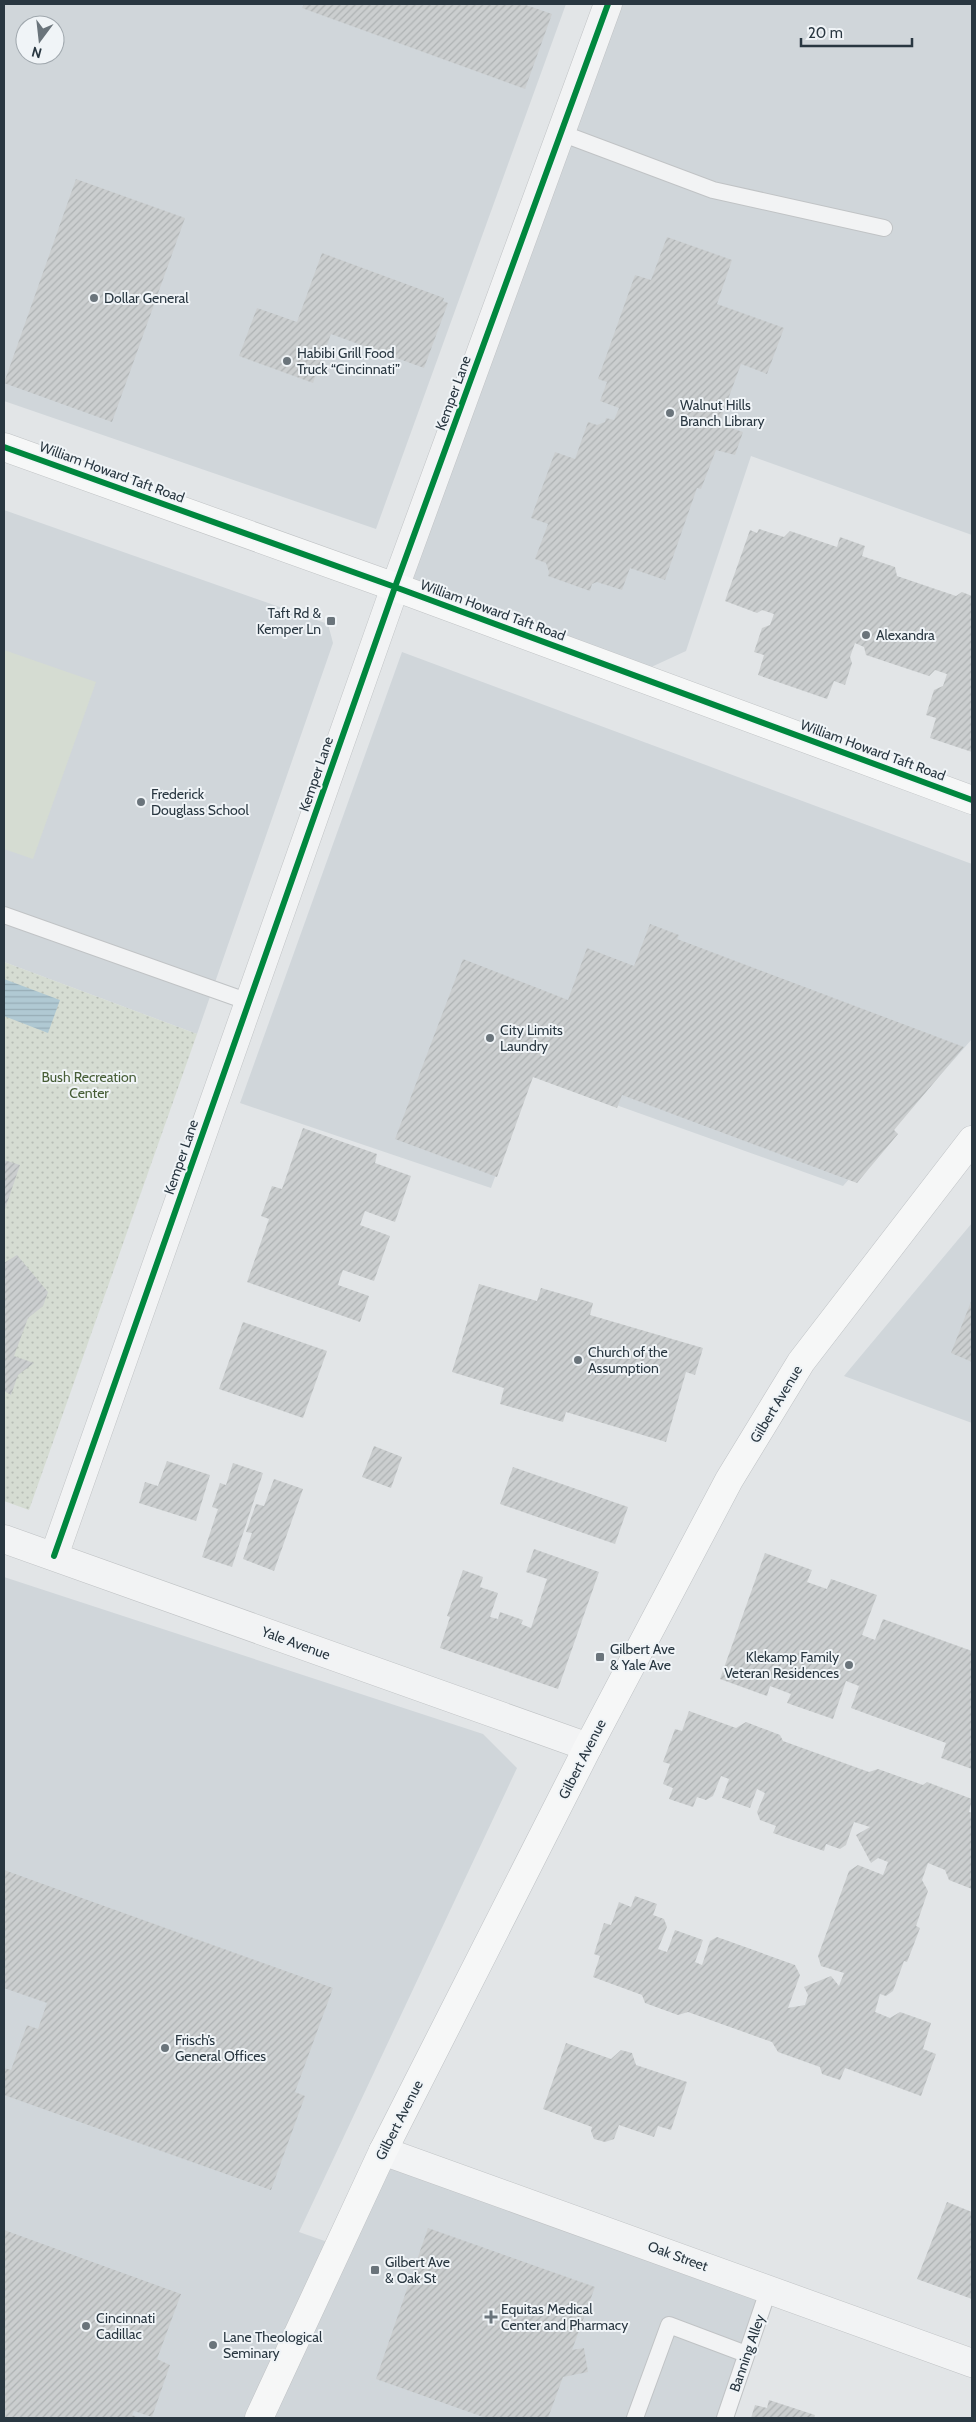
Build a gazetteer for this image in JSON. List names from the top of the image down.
{
  "streets": {
    "main road": ["William Howard Taft Road", "Gilbert Avenue"],
    "street": ["Kemper Lane", "Yale Avenue", "Oak Street"],
    "lane": ["Banning Alley"]
  },
  "crossings": [
    ["Kemper Lane", "William Howard Taft Road"],
    ["Kemper Lane", "Yale Avenue"],
    ["Gilbert Avenue", "Yale Avenue"],
    ["Gilbert Avenue", "Oak Street"],
    ["Oak Street", "Banning Alley"]
  ],
  "parks": ["Bush Recreation Center"],
  "places": {
    "other": [
      "Dollar General",
      "Habibi Grill Food Truck “Cincinnati”",
      "Walnut Hills Branch Library",
      "Alexandra",
      "Frederick Douglass School",
      "City Limits Laundry",
      "Church of the Assumption",
      "Klekamp Family Veteran Residences",
      "Frisch’s General Offices",
      "Cincinnati Cadillac",
      "Lane Theological Seminary"
    ],
    "transit": ["Taft Rd & Kemper Ln", "Gilbert Ave & Yale Ave", "Gilbert Ave & Oak St"],
    "health": ["Equitas Medical Center and Pharmacy"]
  },
  "scale_bar": "20 m",
  "north": "bottom"
}
